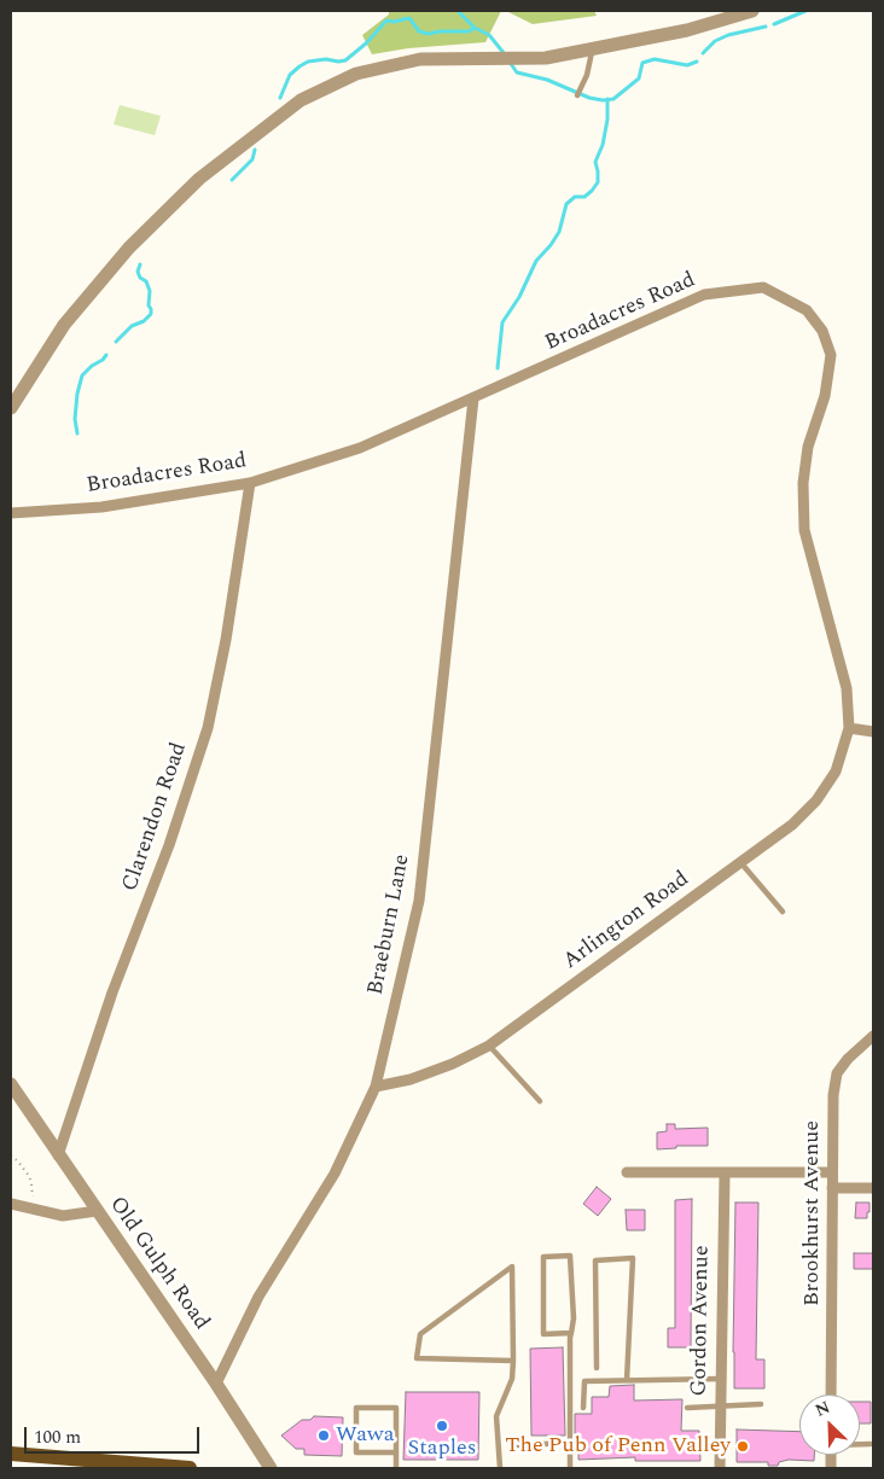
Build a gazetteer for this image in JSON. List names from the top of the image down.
{
  "streets": {
    "street": [
      "Broadacres Road",
      "Clarendon Road",
      "Arlington Road",
      "Braeburn Lane",
      "Brookhurst Avenue",
      "Old Gulph Road",
      "Gordon Avenue"
    ]
  },
  "crossings": [
    ["Broadacres Road", "Clarendon Road"],
    ["Broadacres Road", "Arlington Road"],
    ["Broadacres Road", "Braeburn Lane"],
    ["Clarendon Road", "Old Gulph Road"],
    ["Arlington Road", "Braeburn Lane"],
    ["Braeburn Lane", "Old Gulph Road"]
  ],
  "places": ["Staples", "Wawa", "The Pub of Penn Valley"],
  "scale_bar": "100 m",
  "north": "top left"
}
